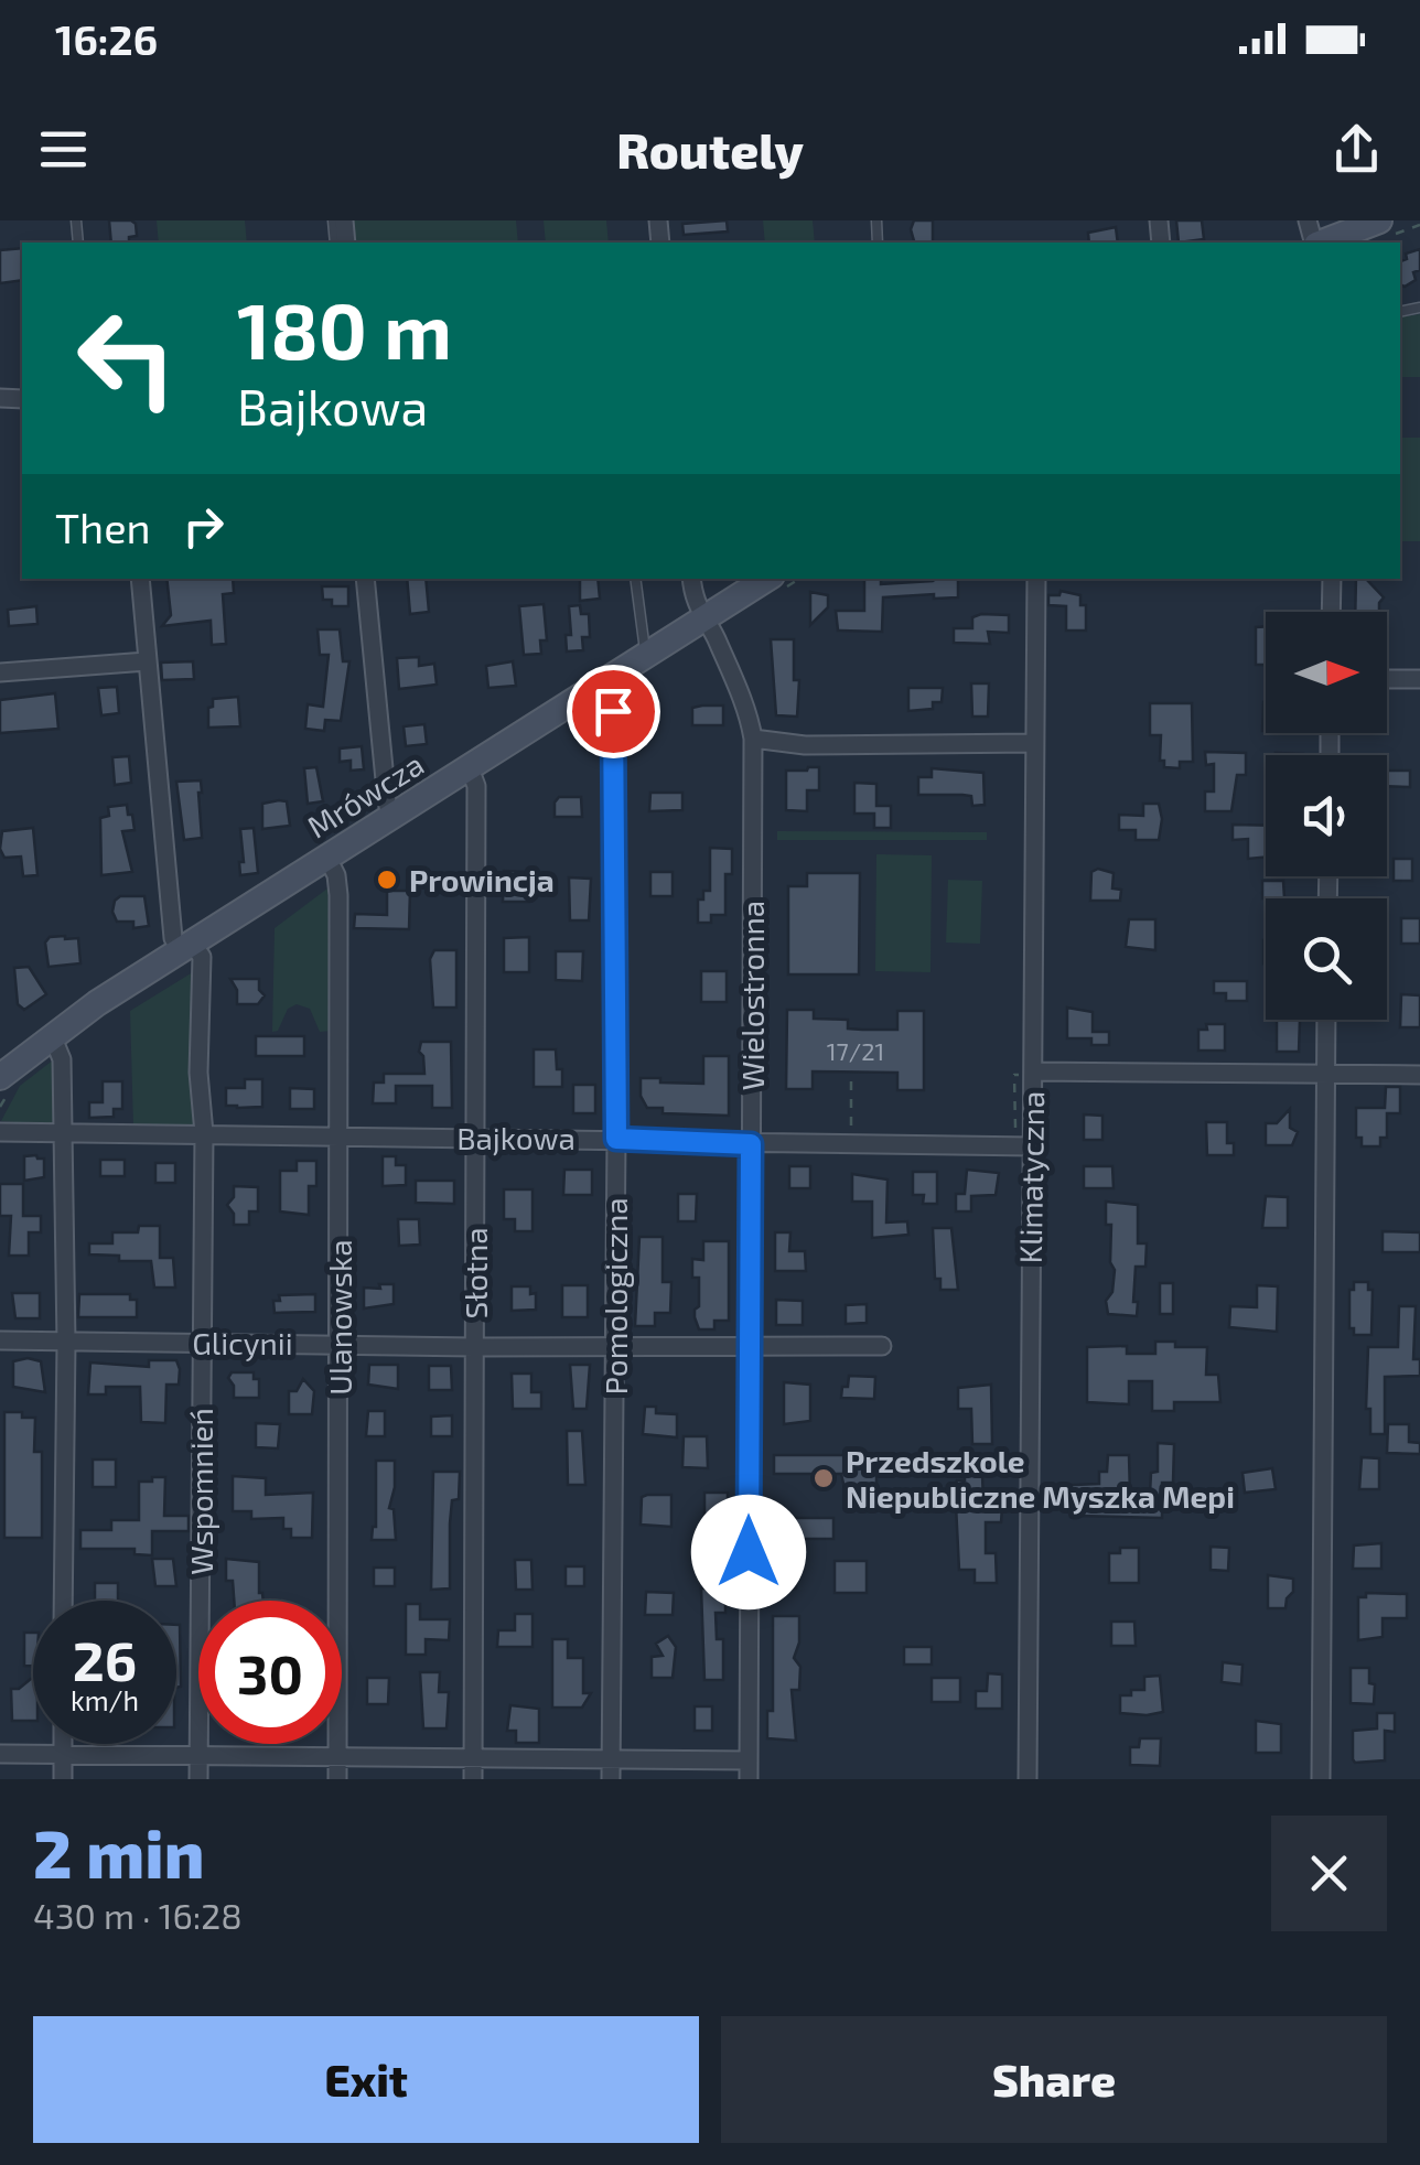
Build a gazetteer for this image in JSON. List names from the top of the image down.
{
  "streets": {
    "street": [
      "Mrówcza",
      "Wielostronna",
      "Bajkowa",
      "Klimatyczna",
      "Słotna",
      "Pomologiczna",
      "Ulanowska",
      "Glicynii",
      "Wspomnień"
    ]
  },
  "crossings": [
    ["Mrówcza", "Wielostronna"],
    ["Mrówcza", "Słotna"],
    ["Mrówcza", "Pomologiczna"],
    ["Mrówcza", "Ulanowska"],
    ["Mrówcza", "Wspomnień"],
    ["Wielostronna", "Bajkowa"],
    ["Wielostronna", "Glicynii"],
    ["Bajkowa", "Klimatyczna"],
    ["Bajkowa", "Słotna"],
    ["Bajkowa", "Pomologiczna"],
    ["Bajkowa", "Ulanowska"],
    ["Bajkowa", "Wspomnień"],
    ["Słotna", "Glicynii"],
    ["Pomologiczna", "Glicynii"],
    ["Ulanowska", "Glicynii"],
    ["Glicynii", "Wspomnień"]
  ],
  "places": ["Prowincja", "Przedszkole Niepubliczne Myszka Mepi"],
  "house_numbers": ["17/21"],
  "north": "right",
  "page": {
    "status": "16:26",
    "header": "Routely",
    "turn": ["180 m", "Bajkowa"],
    "then": "Then",
    "speed": "26 km/h",
    "limit": "30",
    "heading": ["2 min", "430 m · 16:28"],
    "buttons": ["Exit", "Share"]
  }
}
